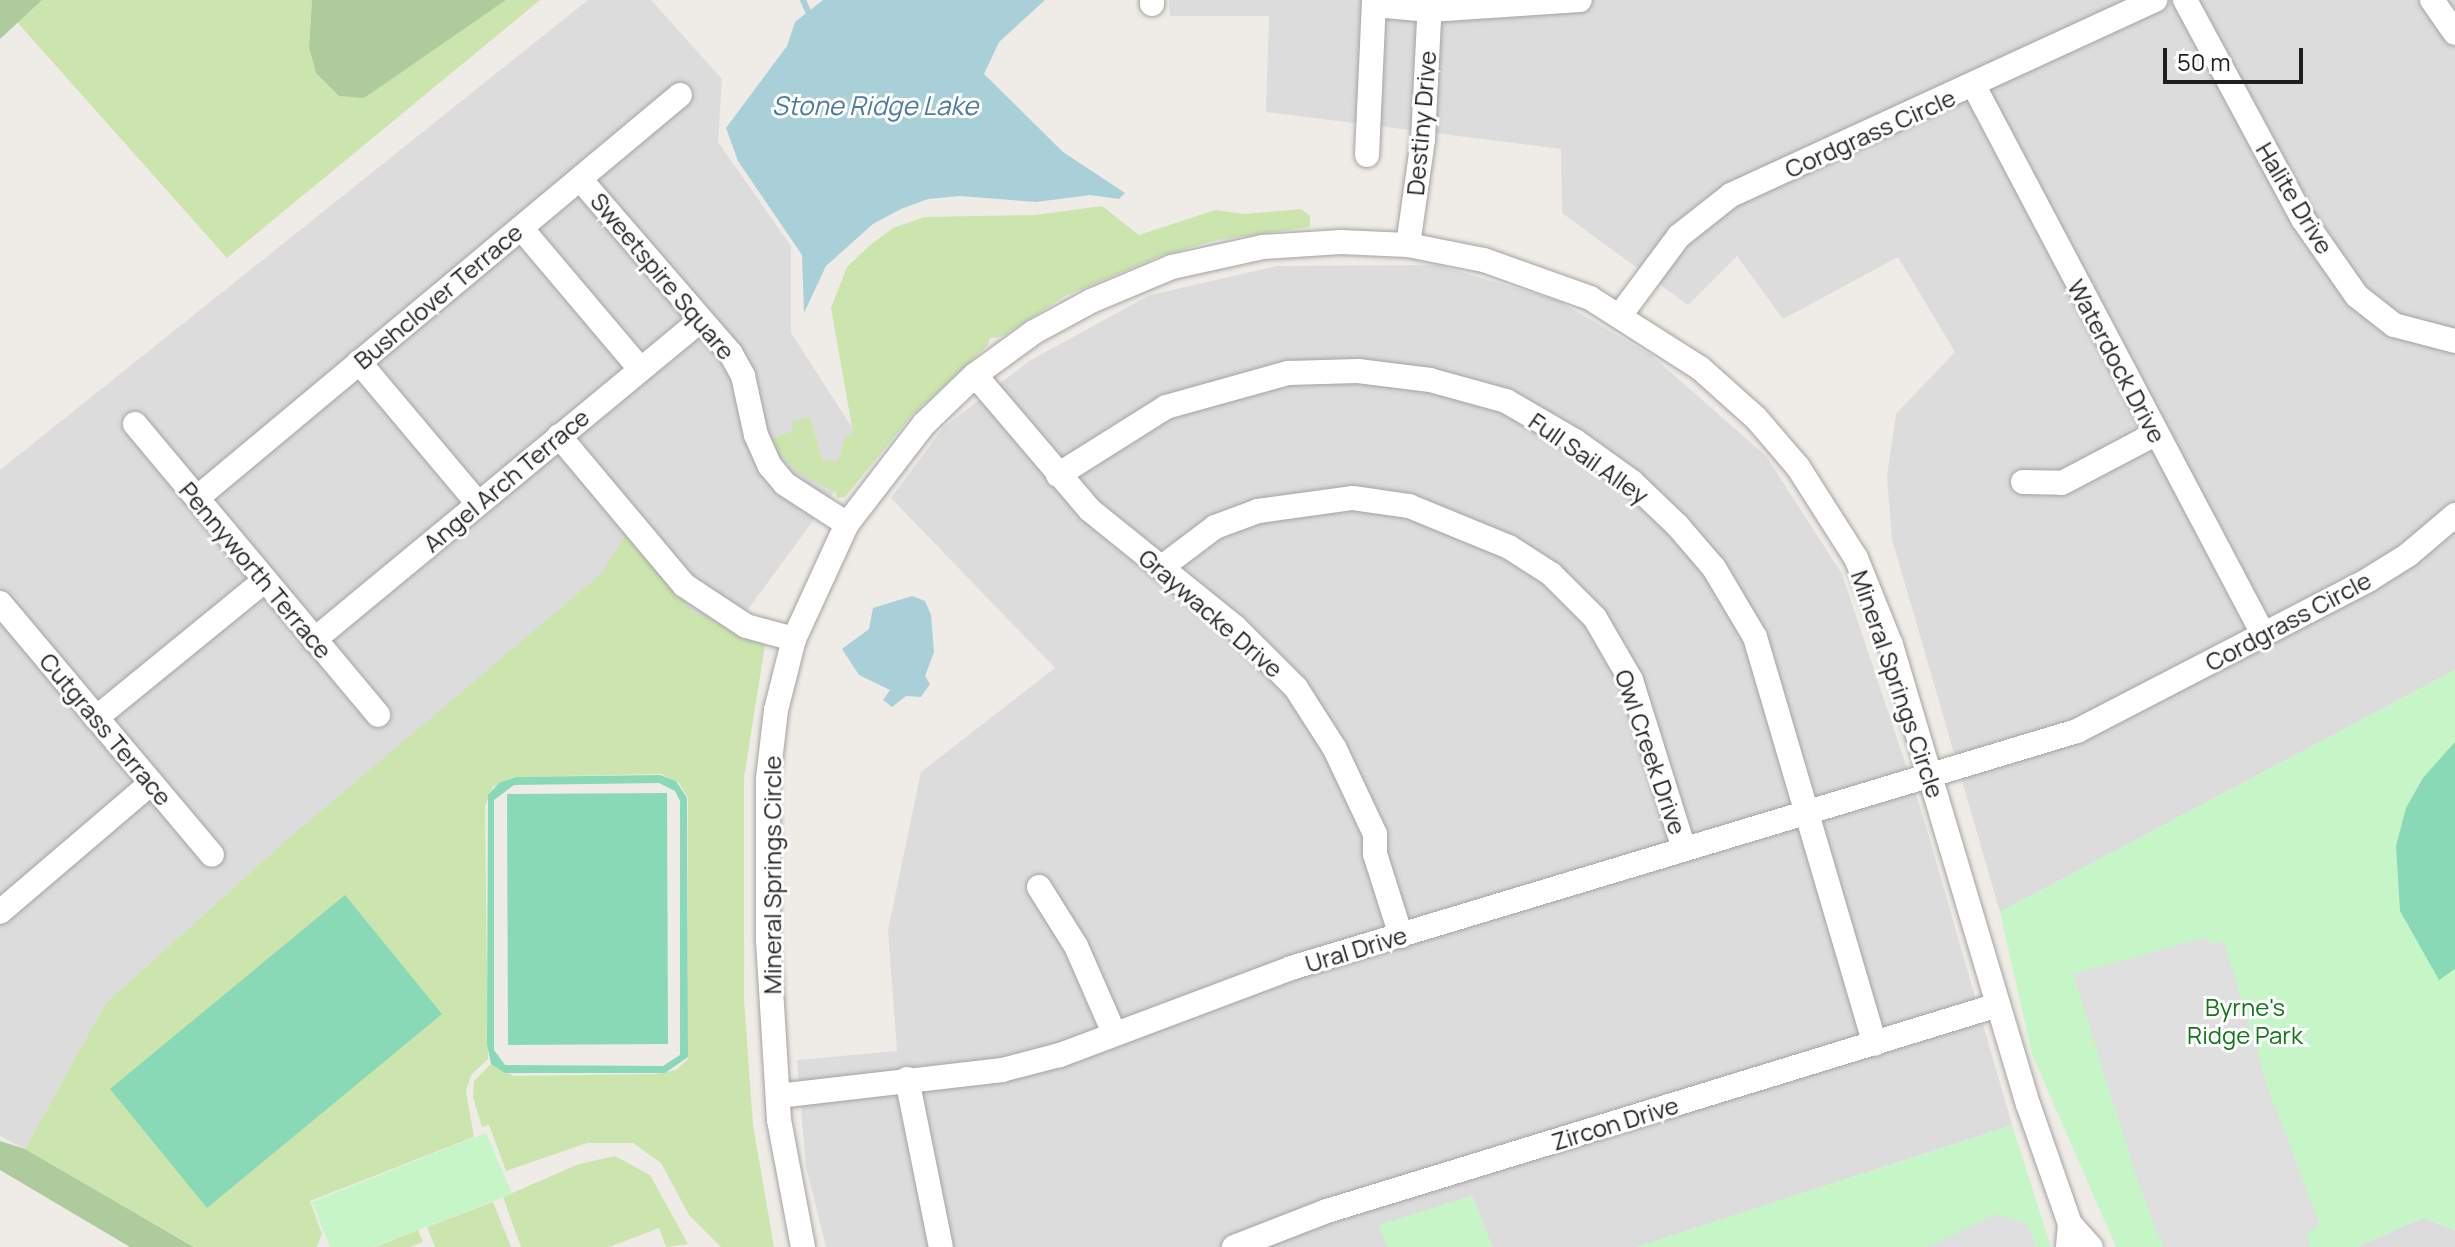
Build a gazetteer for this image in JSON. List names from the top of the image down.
{
  "streets": {
    "street": [
      "Destiny Drive",
      "Cordgrass Circle",
      "Halite Drive",
      "Sweetspire Square",
      "Bushclover Terrace",
      "Waterdock Drive",
      "Full Sail Alley",
      "Angel Arch Terrace",
      "Pennyworth Terrace",
      "Graywacke Drive",
      "Mineral Springs Circle",
      "Cutgrass Terrace",
      "Owl Creek Drive",
      "Ural Drive",
      "Zircon Drive"
    ]
  },
  "crossings": [
    ["Destiny Drive", "Mineral Springs Circle"],
    ["Cordgrass Circle", "Waterdock Drive"],
    ["Cordgrass Circle", "Mineral Springs Circle"],
    ["Cordgrass Circle", "Ural Drive"],
    ["Sweetspire Square", "Bushclover Terrace"],
    ["Sweetspire Square", "Angel Arch Terrace"],
    ["Sweetspire Square", "Mineral Springs Circle"],
    ["Bushclover Terrace", "Pennyworth Terrace"],
    ["Full Sail Alley", "Graywacke Drive"],
    ["Full Sail Alley", "Ural Drive"],
    ["Full Sail Alley", "Zircon Drive"],
    ["Angel Arch Terrace", "Pennyworth Terrace"],
    ["Graywacke Drive", "Mineral Springs Circle"],
    ["Graywacke Drive", "Owl Creek Drive"],
    ["Graywacke Drive", "Ural Drive"],
    ["Mineral Springs Circle", "Ural Drive"],
    ["Mineral Springs Circle", "Zircon Drive"],
    ["Owl Creek Drive", "Ural Drive"]
  ],
  "water": ["Stone Ridge Lake"],
  "parks": ["Byrne's Ridge Park"],
  "scale_bar": "50 m"
}
